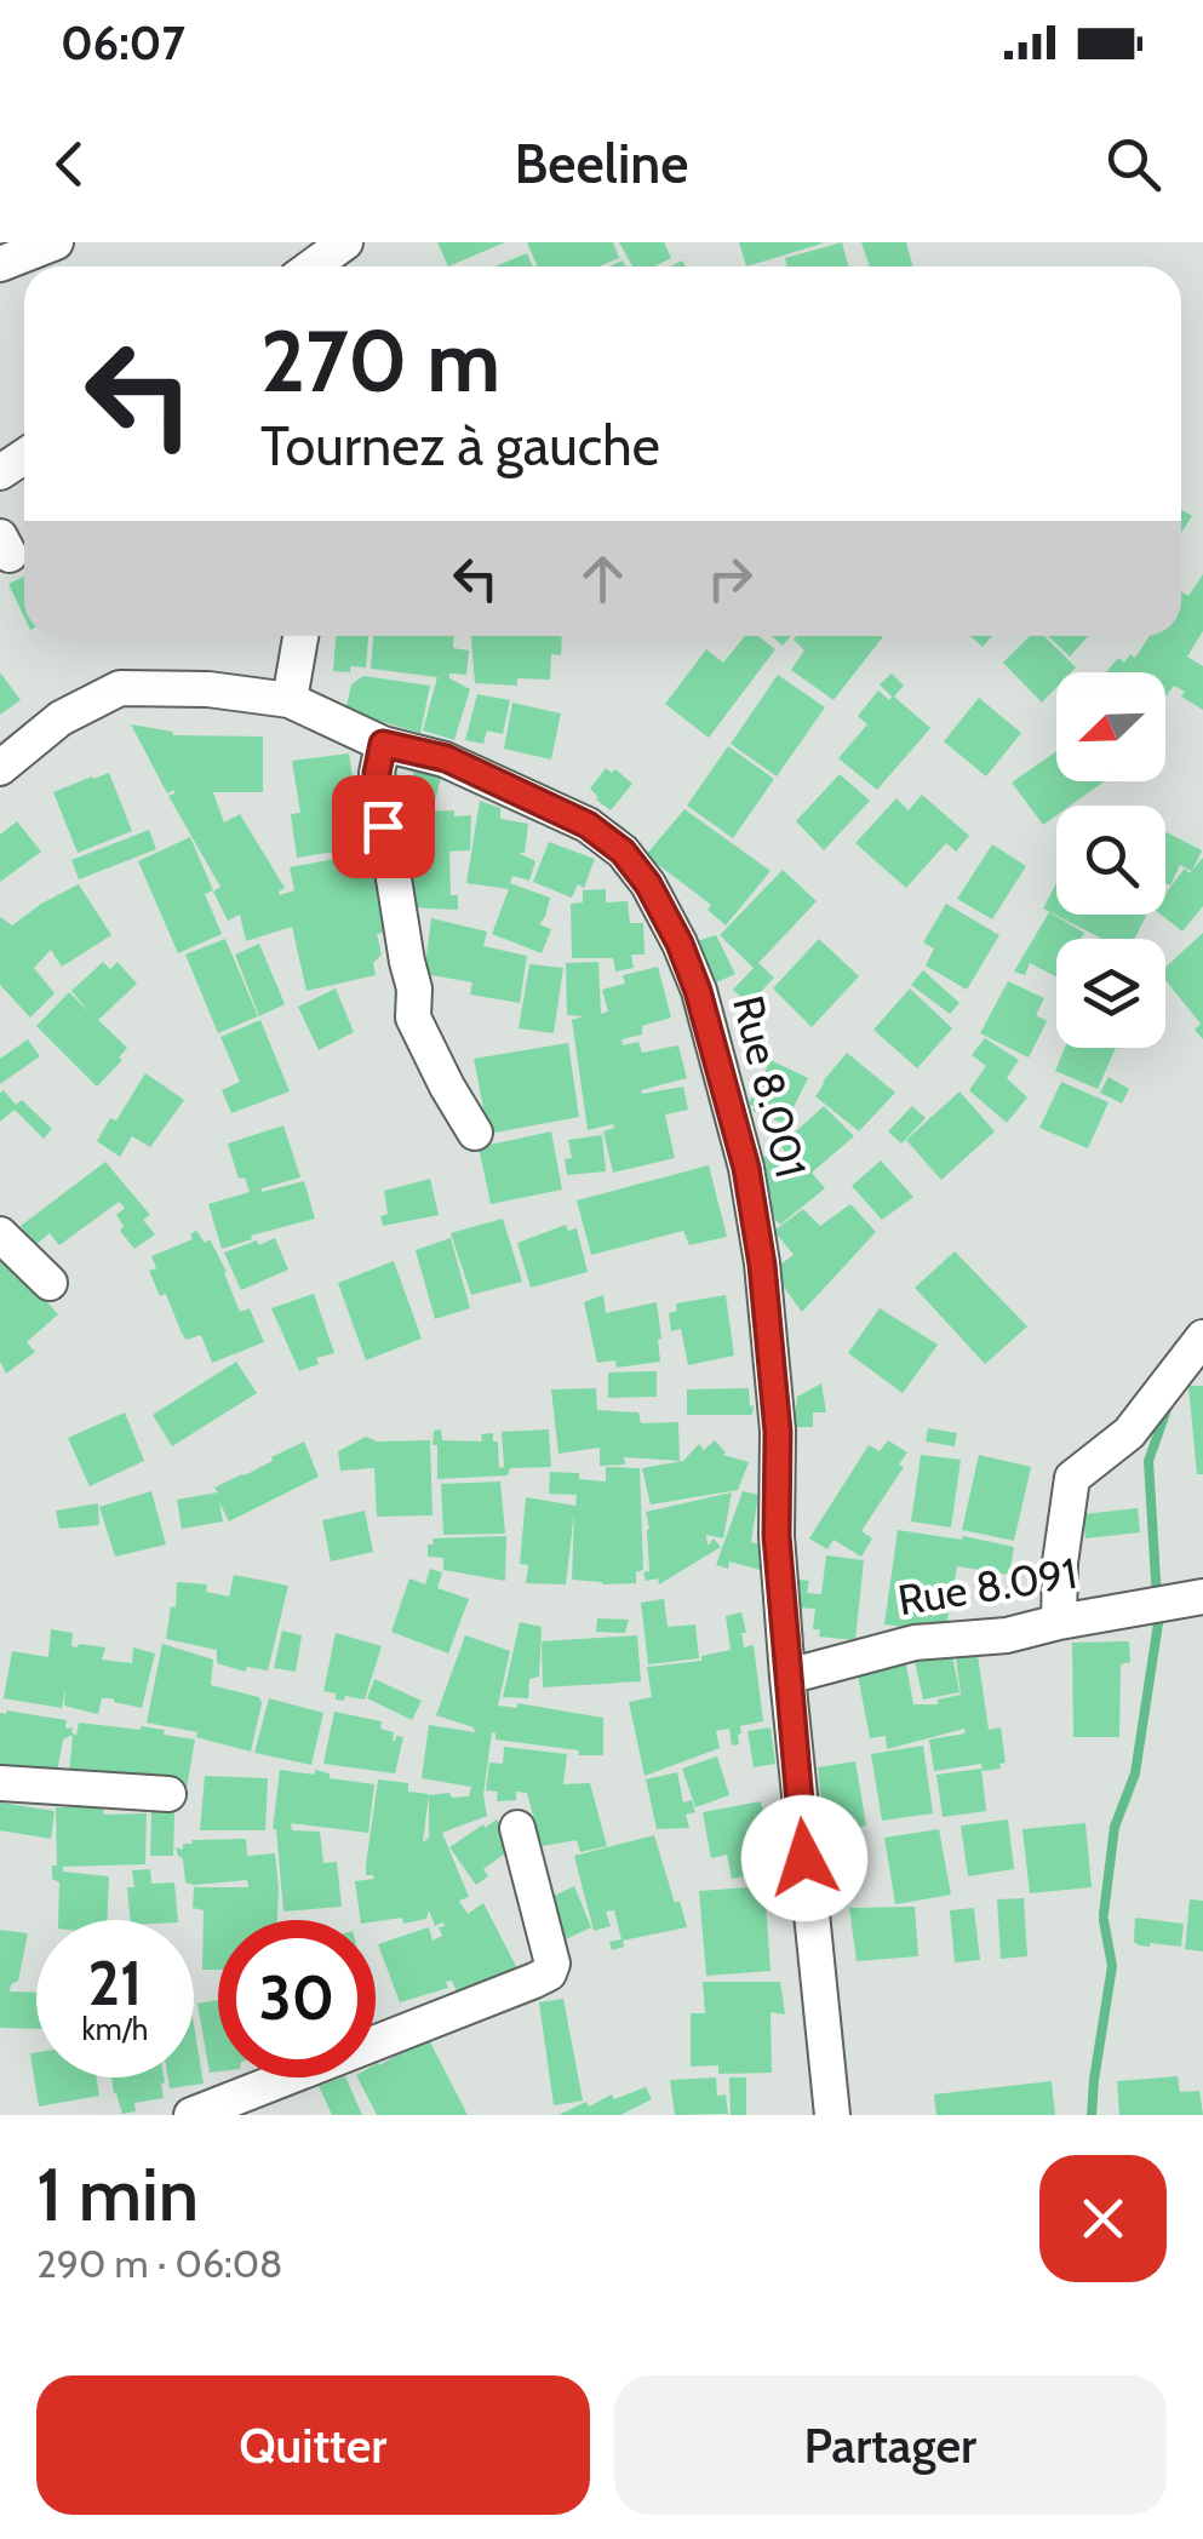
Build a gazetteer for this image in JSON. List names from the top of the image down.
{
  "streets": {
    "street": ["Rue 8.001", "Rue 8.091"]
  },
  "crossings": [
    ["Rue 8.001", "Rue 8.091"]
  ],
  "north": "bottom left",
  "page": {
    "status": "06:07",
    "header": "Beeline",
    "turn": ["270 m", "Tournez à gauche"],
    "speed": "21 km/h",
    "limit": "30",
    "heading": ["1 min", "290 m · 06:08"],
    "buttons": ["Quitter", "Partager"]
  }
}
